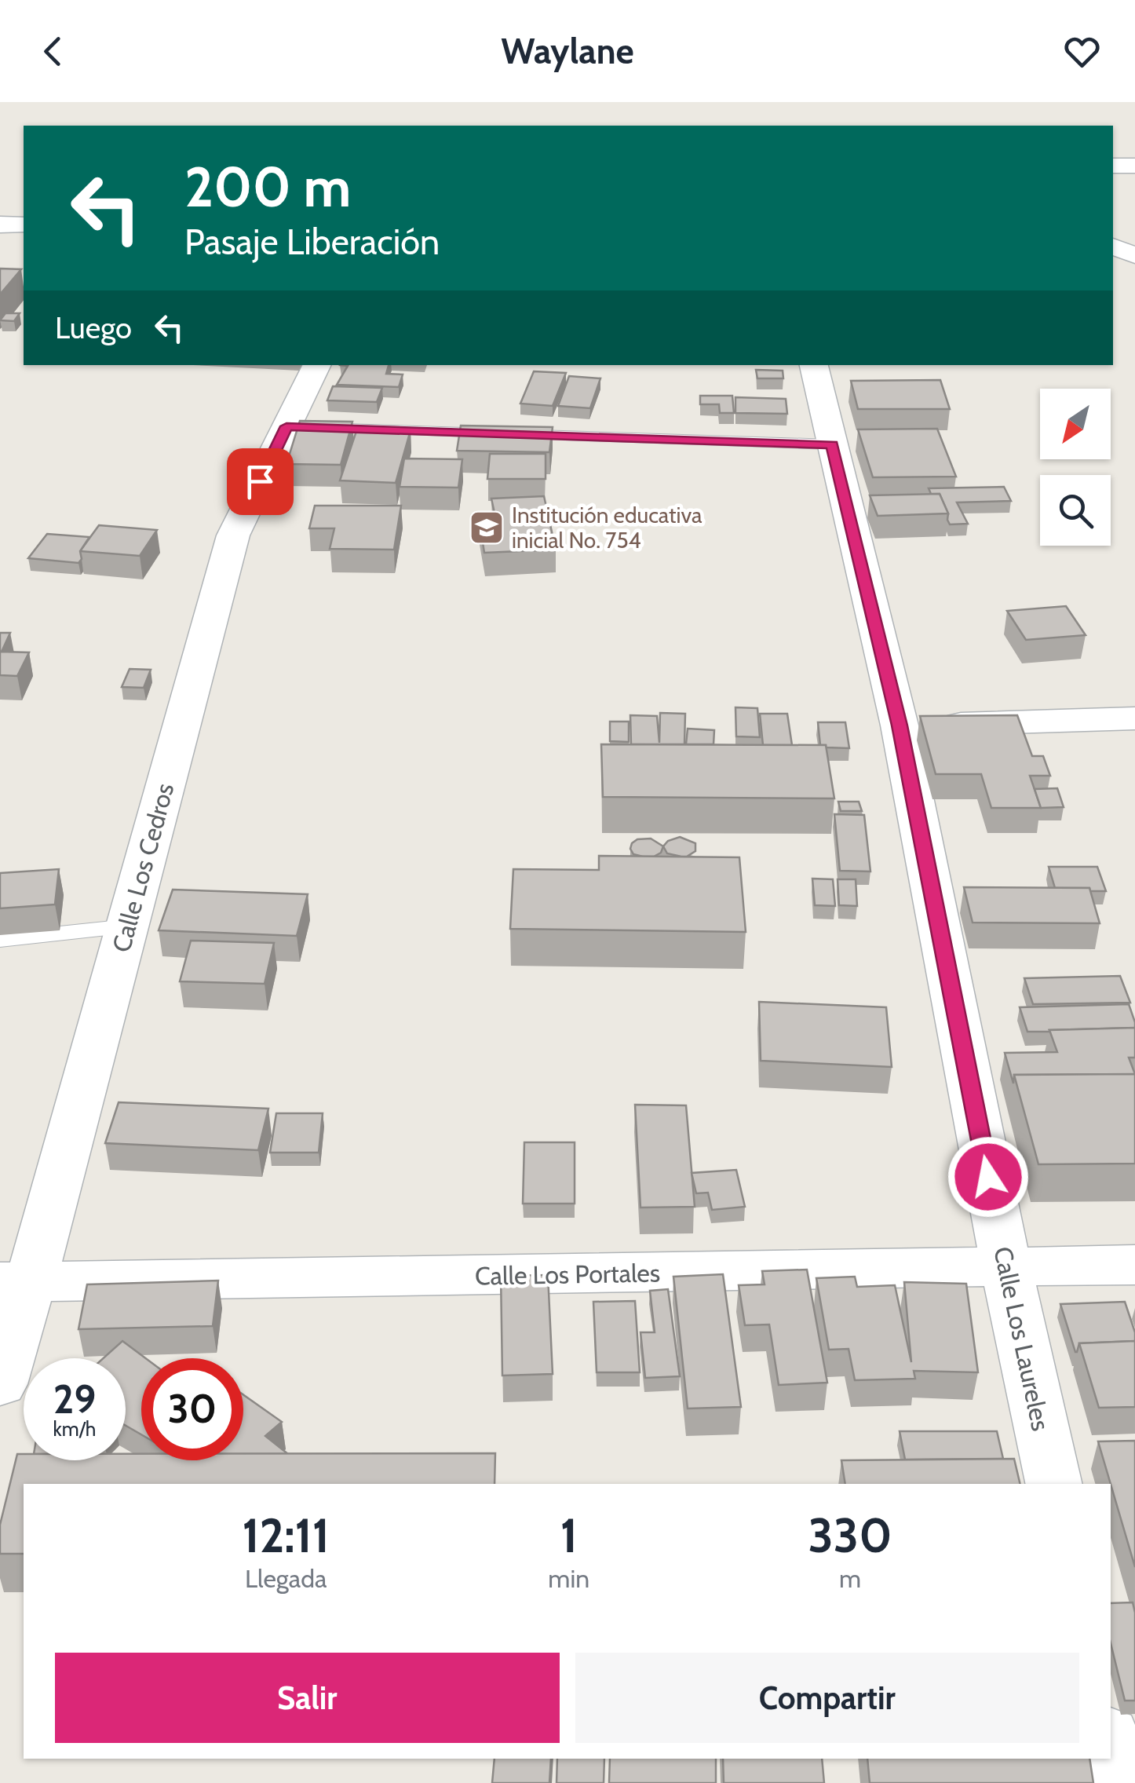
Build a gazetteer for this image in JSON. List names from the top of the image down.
{
  "streets": {
    "street": ["Calle Los Cedros", "Calle Los Portales", "Calle Los Laureles"]
  },
  "crossings": [
    ["Calle Los Cedros", "Calle Los Portales"],
    ["Calle Los Portales", "Calle Los Laureles"]
  ],
  "places": {
    "school or university": ["Institución educativa inicial No. 754"]
  },
  "north": "bottom left",
  "page": {
    "header": "Waylane",
    "turn": ["200 m", "Pasaje Liberación"],
    "then": "Luego",
    "speed": "29 km/h",
    "limit": "30",
    "eta": [
      "12:11",
      "Llegada",
      "1",
      "min",
      "330",
      "m"
    ],
    "buttons": ["Salir", "Compartir"]
  }
}
